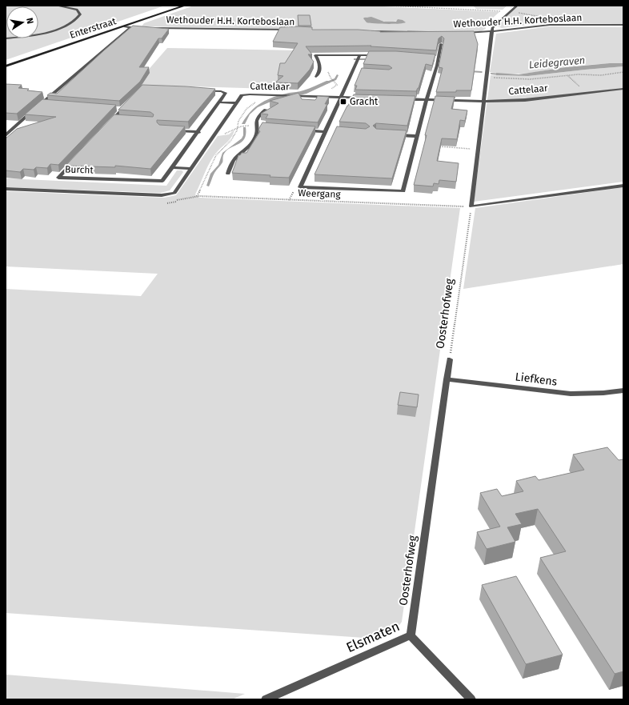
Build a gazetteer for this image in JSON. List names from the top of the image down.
{
  "streets": {
    "main road": ["Enterstraat"],
    "street": [
      "Wethouder H.H. Korteboslaan",
      "Cattelaar",
      "Burcht",
      "Oosterhofweg",
      "Liefkens",
      "Elsmaten"
    ],
    "path": ["Weergang"]
  },
  "crossings": [
    ["Cattelaar", "Weergang"],
    ["Weergang", "Oosterhofweg"],
    ["Oosterhofweg", "Liefkens"],
    ["Oosterhofweg", "Elsmaten"]
  ],
  "water": ["Leidegraven"],
  "places": {
    "transit": ["Gracht"]
  },
  "north": "right"
}
